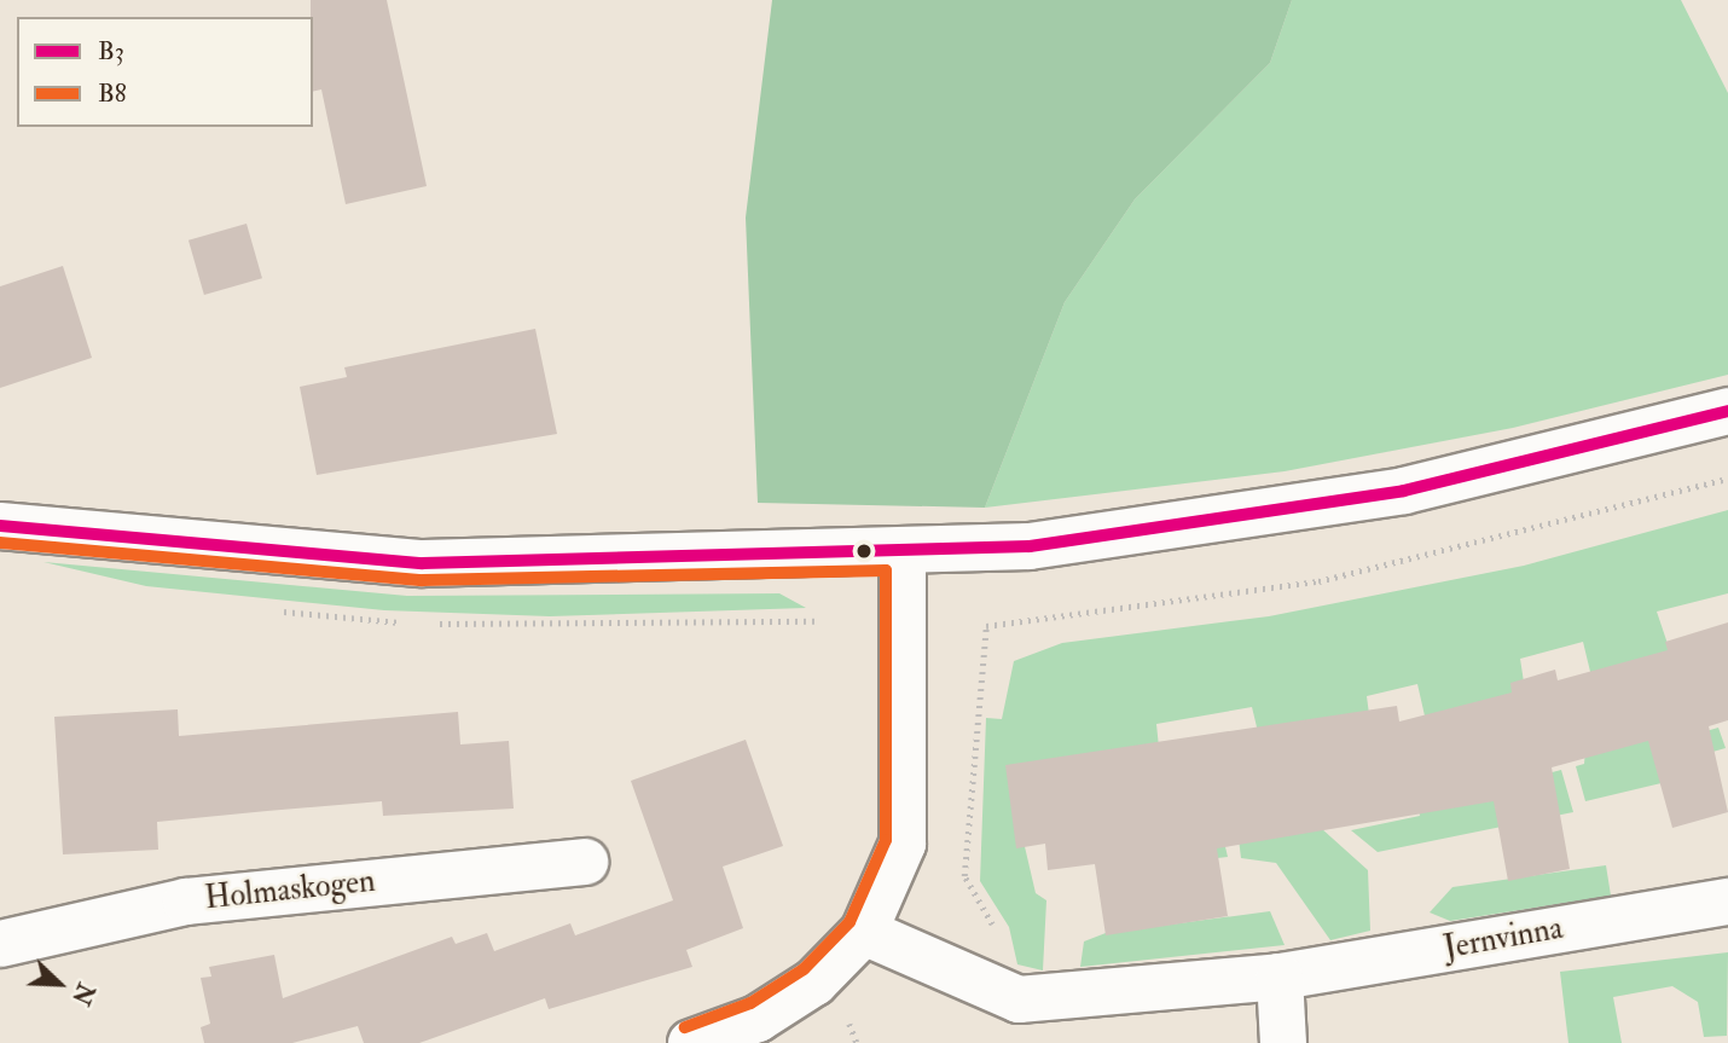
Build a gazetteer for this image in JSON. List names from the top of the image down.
{
  "streets": {
    "street": ["Holmaskogen", "Jernvinna"]
  },
  "lines": ["transit line B3", "transit line B8"],
  "legend": ["B3", "B8"],
  "north": "bottom right"
}
